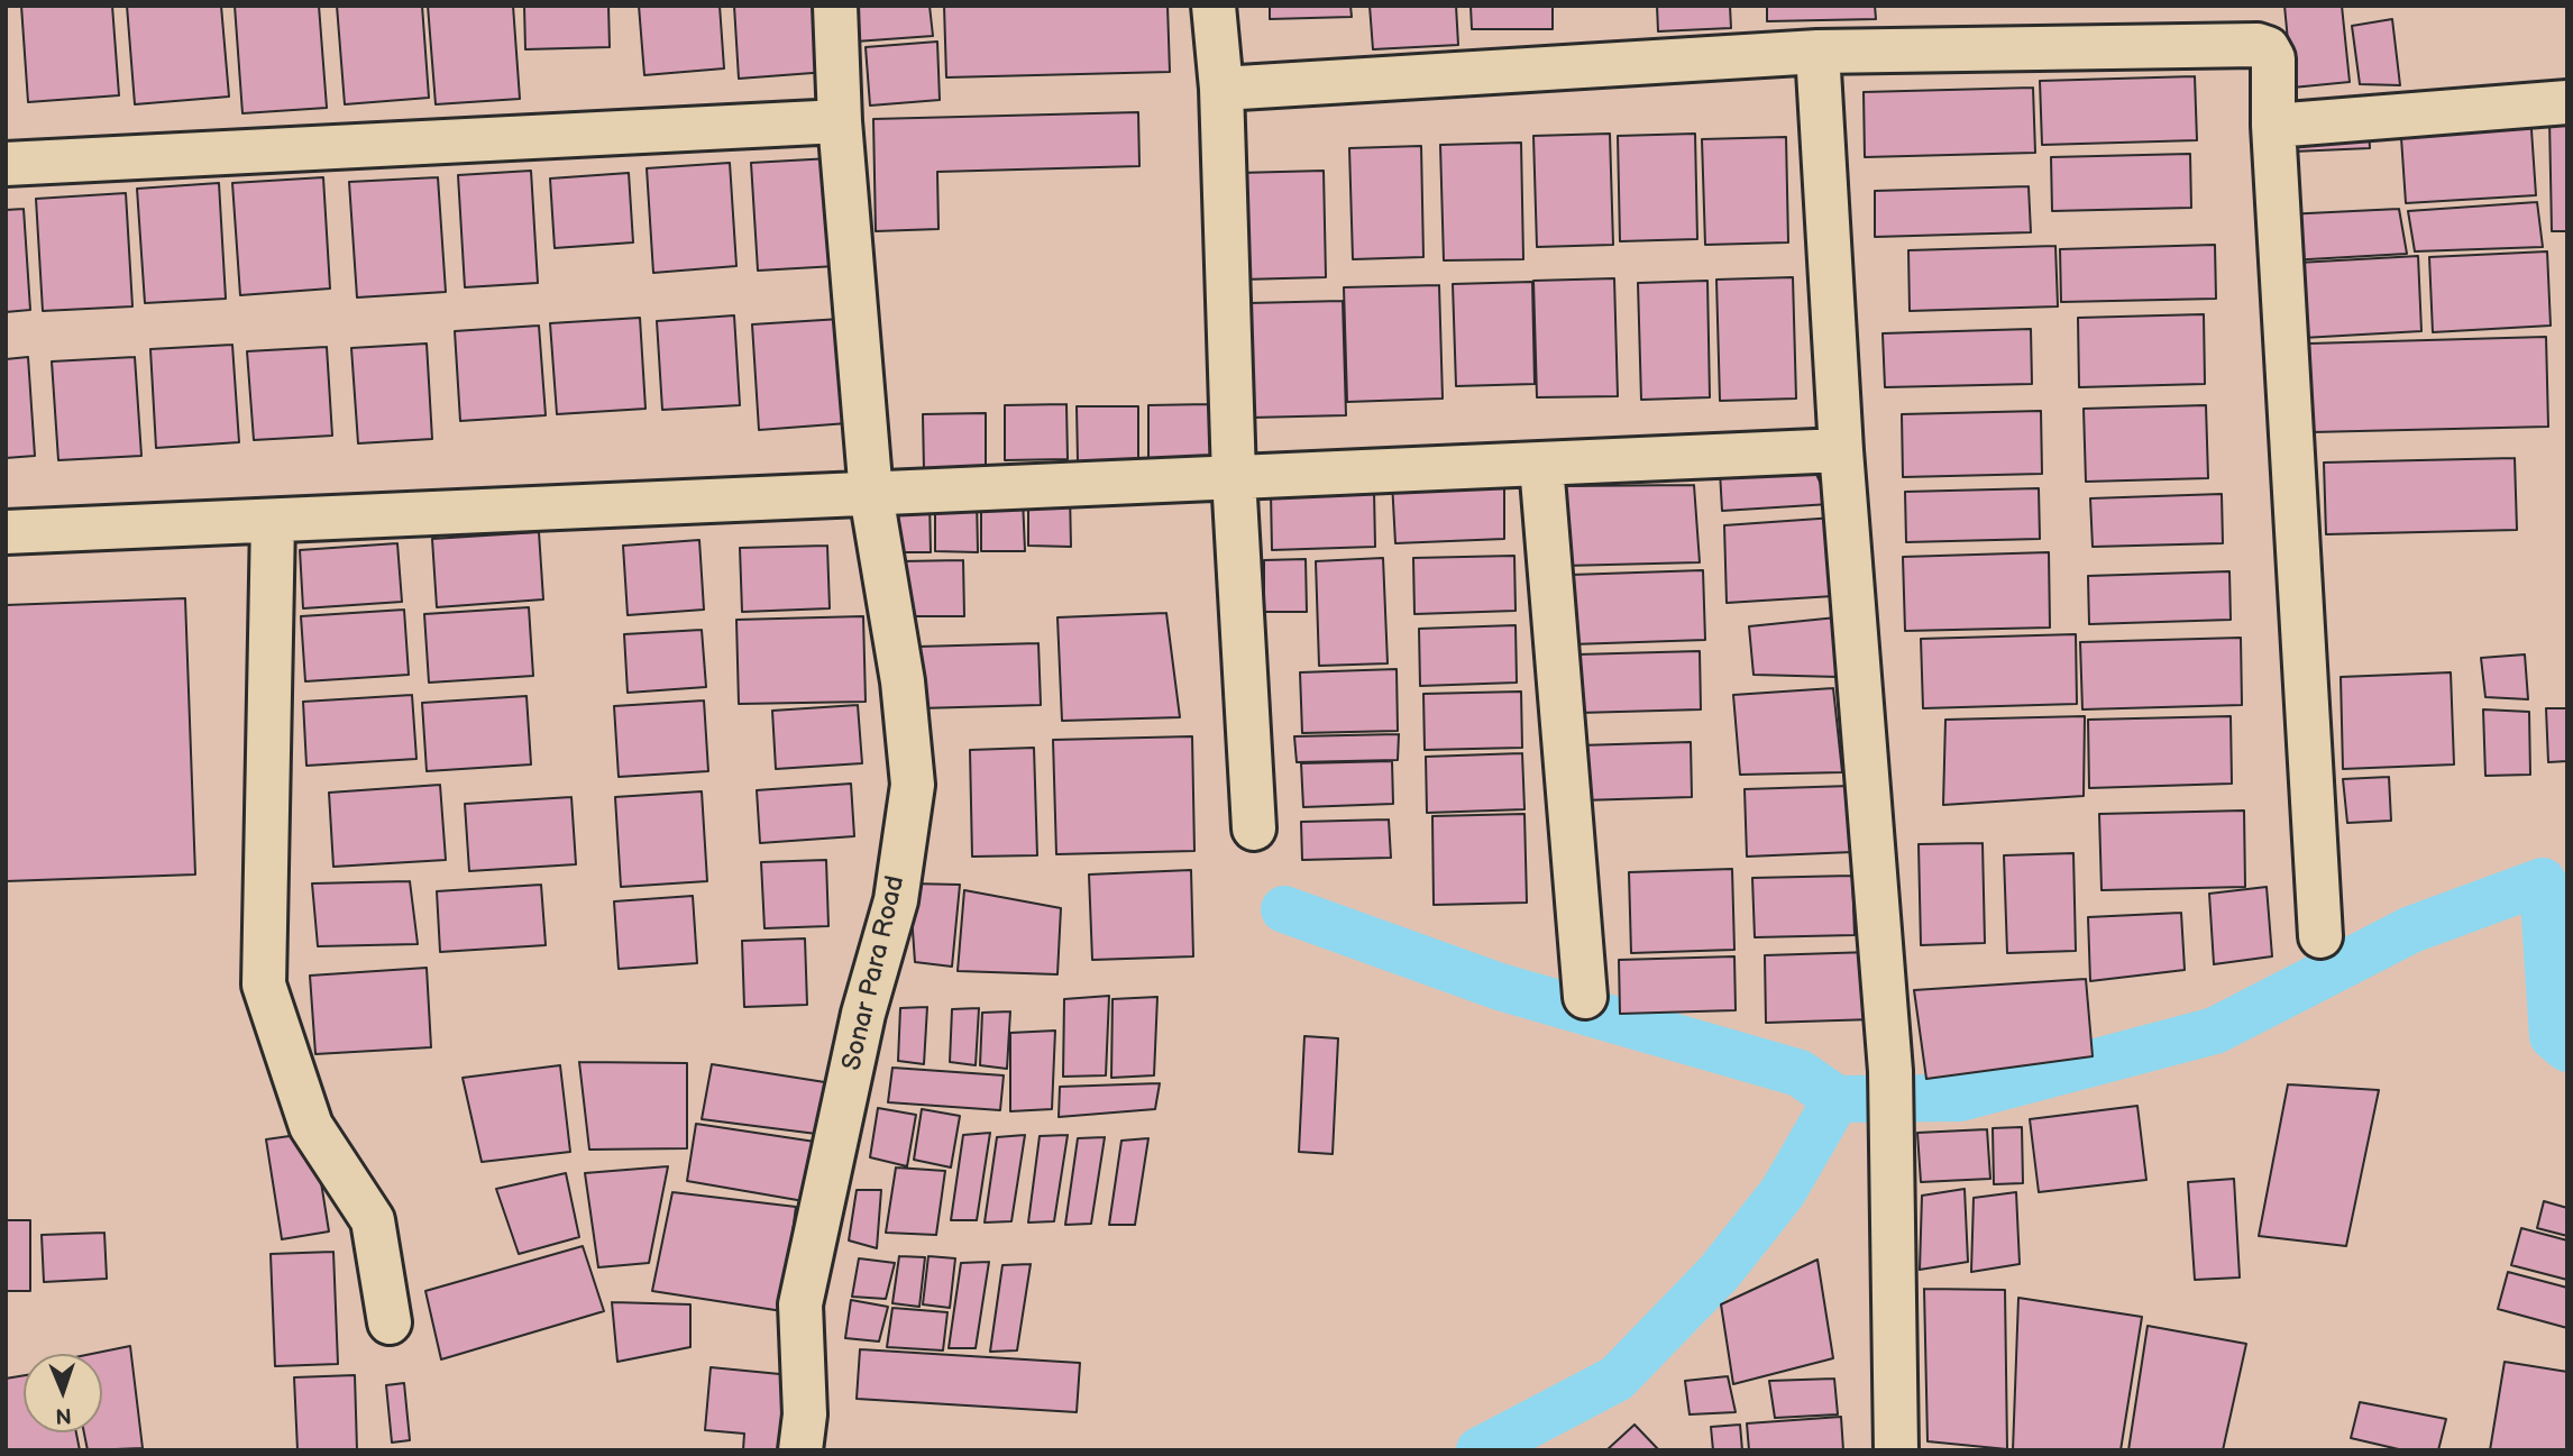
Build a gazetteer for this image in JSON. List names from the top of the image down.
{
  "streets": {
    "street": ["Sonar Para Road"]
  },
  "north": "bottom"
}
